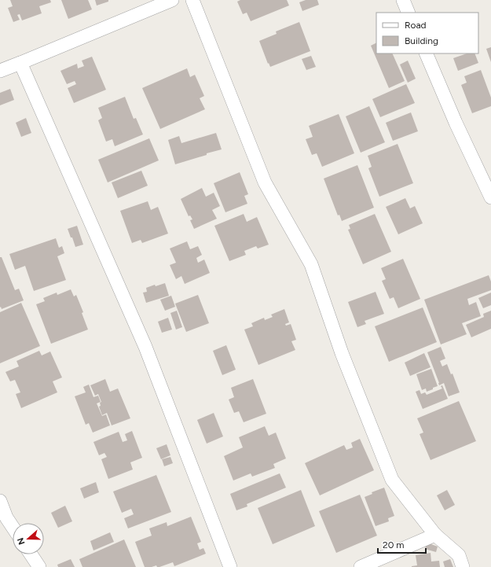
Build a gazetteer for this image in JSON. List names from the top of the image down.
{
  "legend": ["Road", "Building"],
  "scale_bar": "20 m",
  "north": "left"
}
